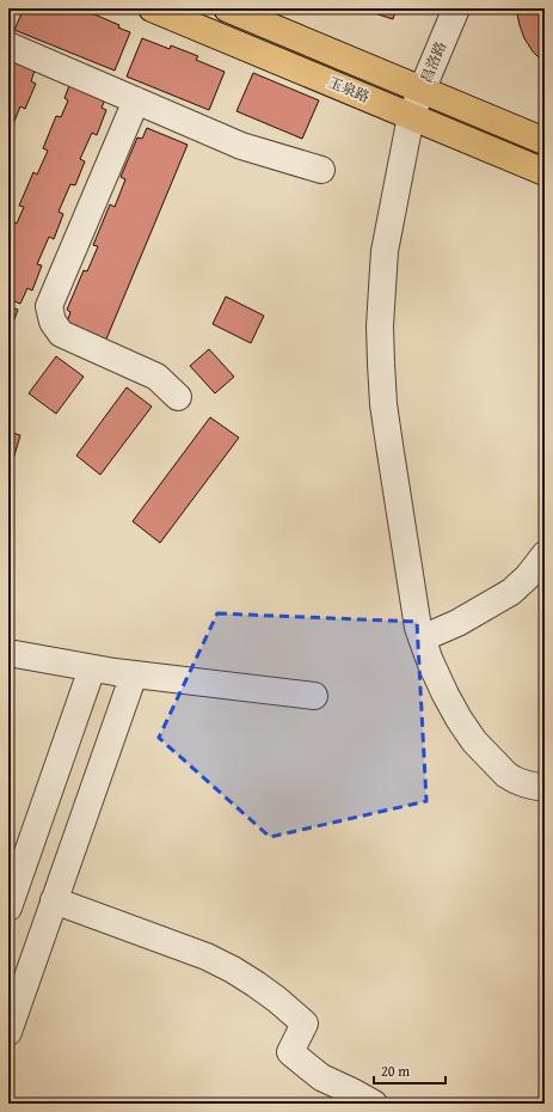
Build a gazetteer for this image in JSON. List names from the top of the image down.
{
  "streets": {
    "main road": ["玉泉路"],
    "street": ["昌洛路"]
  },
  "crossings": [
    ["昌洛路", "玉泉路"]
  ],
  "scale_bar": "20 m"
}
